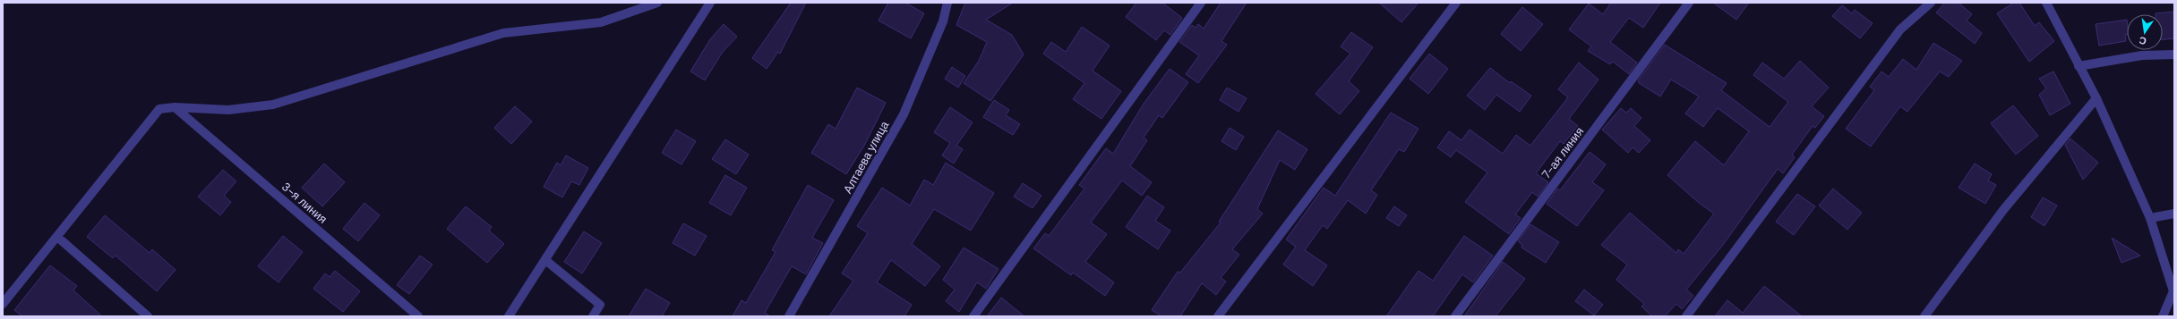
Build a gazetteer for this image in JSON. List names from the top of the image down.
{
  "streets": {
    "street": ["7-ая линия", "Алтаева улица", "3-я линия"]
  },
  "north": "bottom"
}
